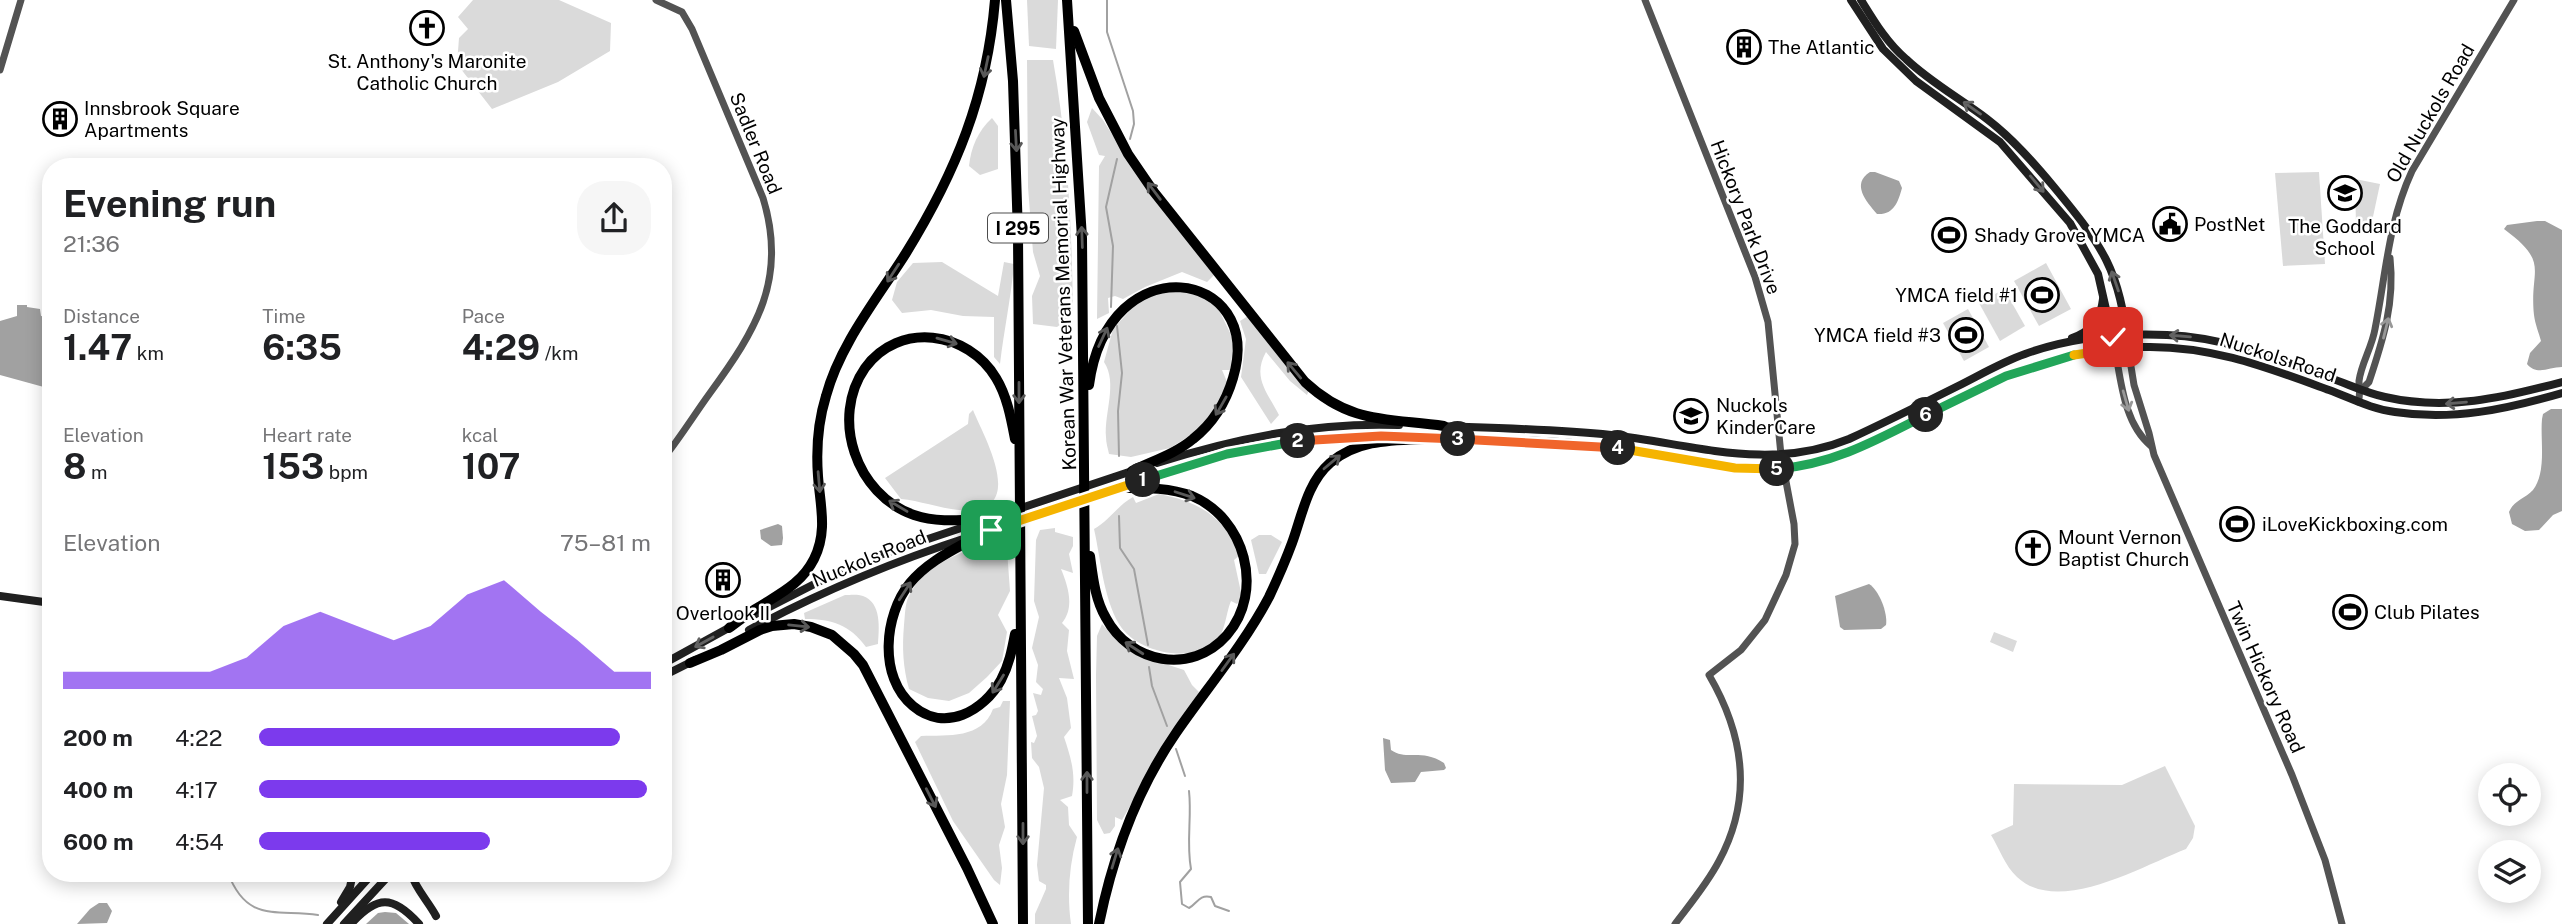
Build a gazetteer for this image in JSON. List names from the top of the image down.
{
  "streets": {
    "highway": ["I 295", "Korean War Veterans Memorial Highway"],
    "main road": ["Nuckols Road", "Twin Hickory Road"],
    "street": ["Old Nuckols Road", "Sadler Road", "Hickory Park Drive"]
  },
  "crossings": [
    ["Old Nuckols Road", "Nuckols Road"],
    ["Hickory Park Drive", "Nuckols Road"],
    ["Nuckols Road", "Twin Hickory Road"]
  ],
  "places": {
    "church": ["St. Anthony's Maronite Catholic Church", "Mount Vernon Baptist Church"],
    "building": ["The Atlantic", "Innsbrook Square Apartments", "Overlook II"],
    "school or university": ["The Goddard School", "Nuckols KinderCare"],
    "public building": ["PostNet"],
    "sports": [
      "Shady Grove YMCA",
      "YMCA field #1",
      "YMCA field #3",
      "iLoveKickboxing.com",
      "Club Pilates"
    ]
  },
  "page": {
    "heading": ["Evening run", "21:36"],
    "stats": [
      ["Distance", "1.47 km"],
      ["Time", "6:35"],
      ["Pace", "4:29 /km"],
      ["Elevation", "8 m"],
      ["Heart rate", "153 bpm"],
      ["kcal", "107"]
    ],
    "pins": [
      "6",
      "3",
      "2",
      "4",
      "5",
      "1"
    ],
    "chart": ["Elevation", "75–81 m"],
    "list": [
      {
        "name": "200 m",
        "note": "4:22"
      },
      {
        "name": "400 m",
        "note": "4:17"
      },
      {
        "name": "600 m",
        "note": "4:54"
      }
    ]
  }
}
